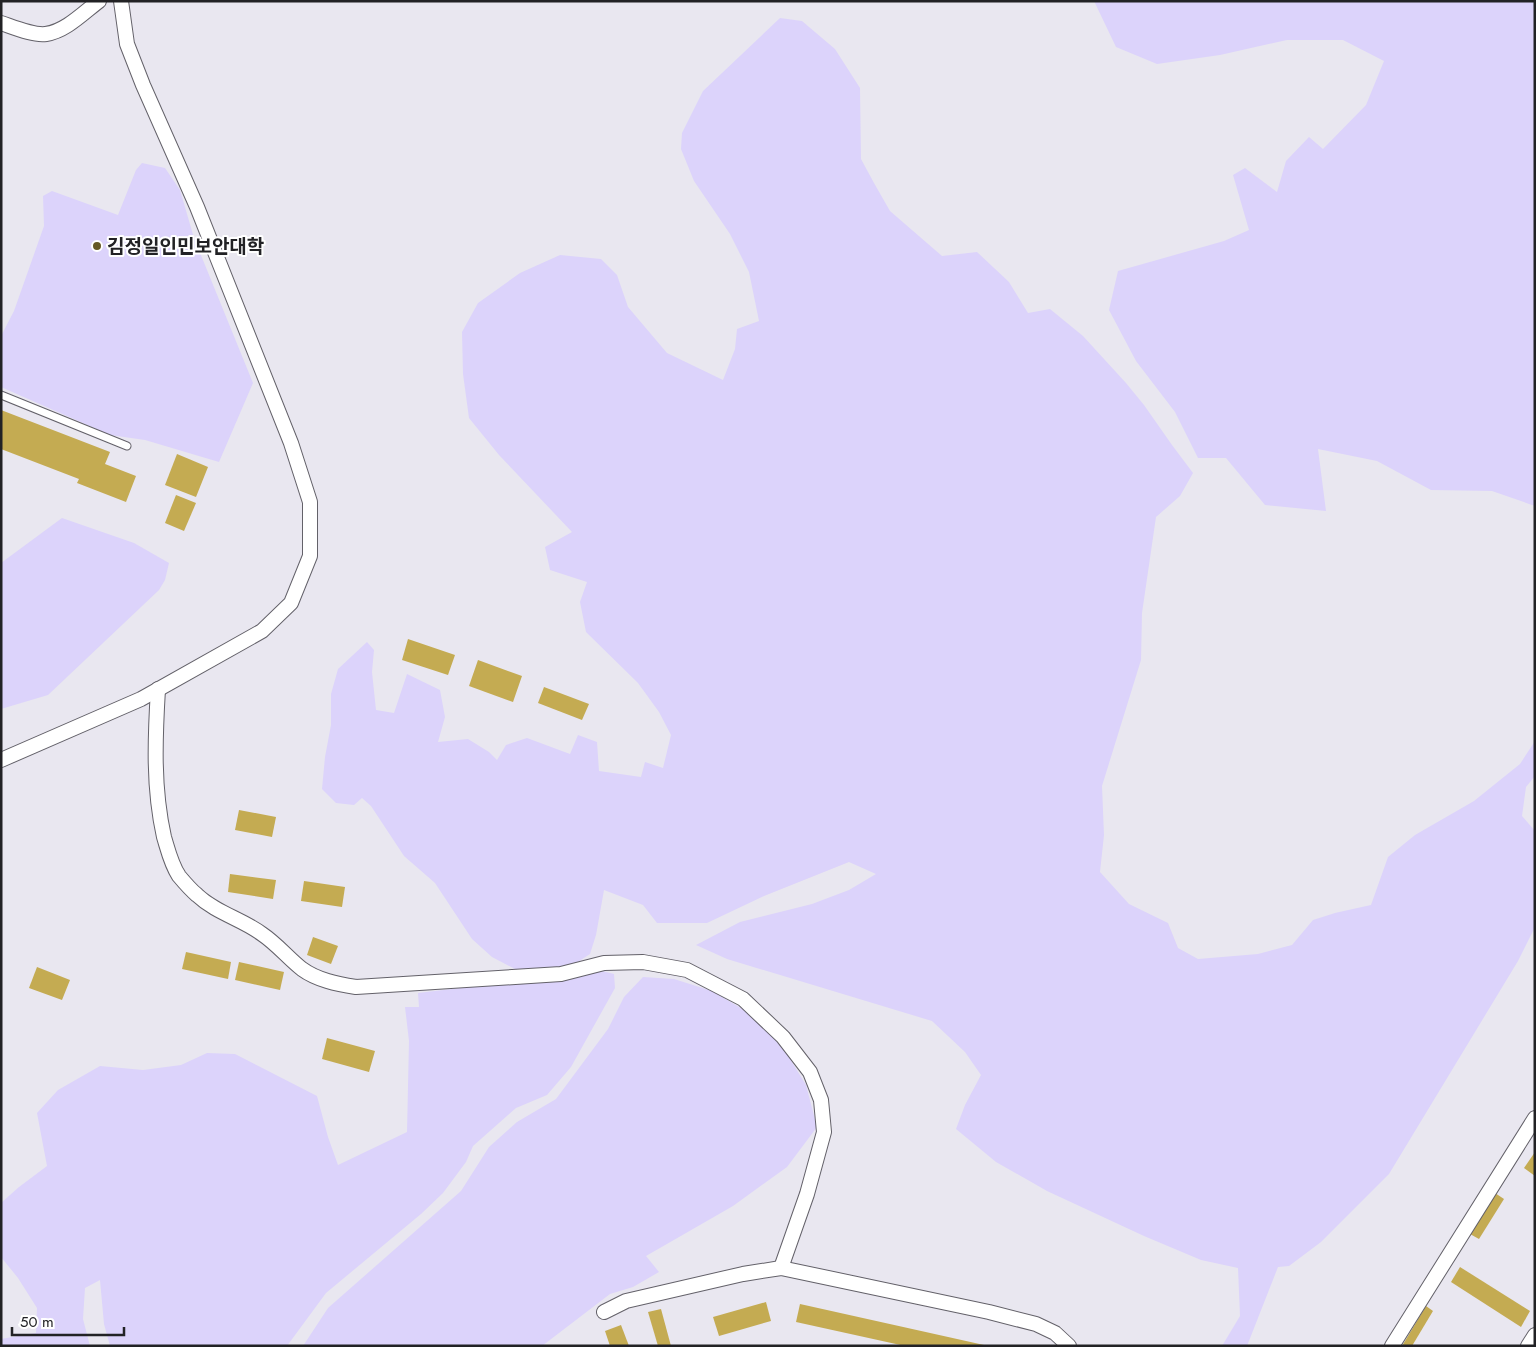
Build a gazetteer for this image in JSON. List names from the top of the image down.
{
  "places": ["김정일인민보안대학"],
  "scale_bar": "50 m"
}
